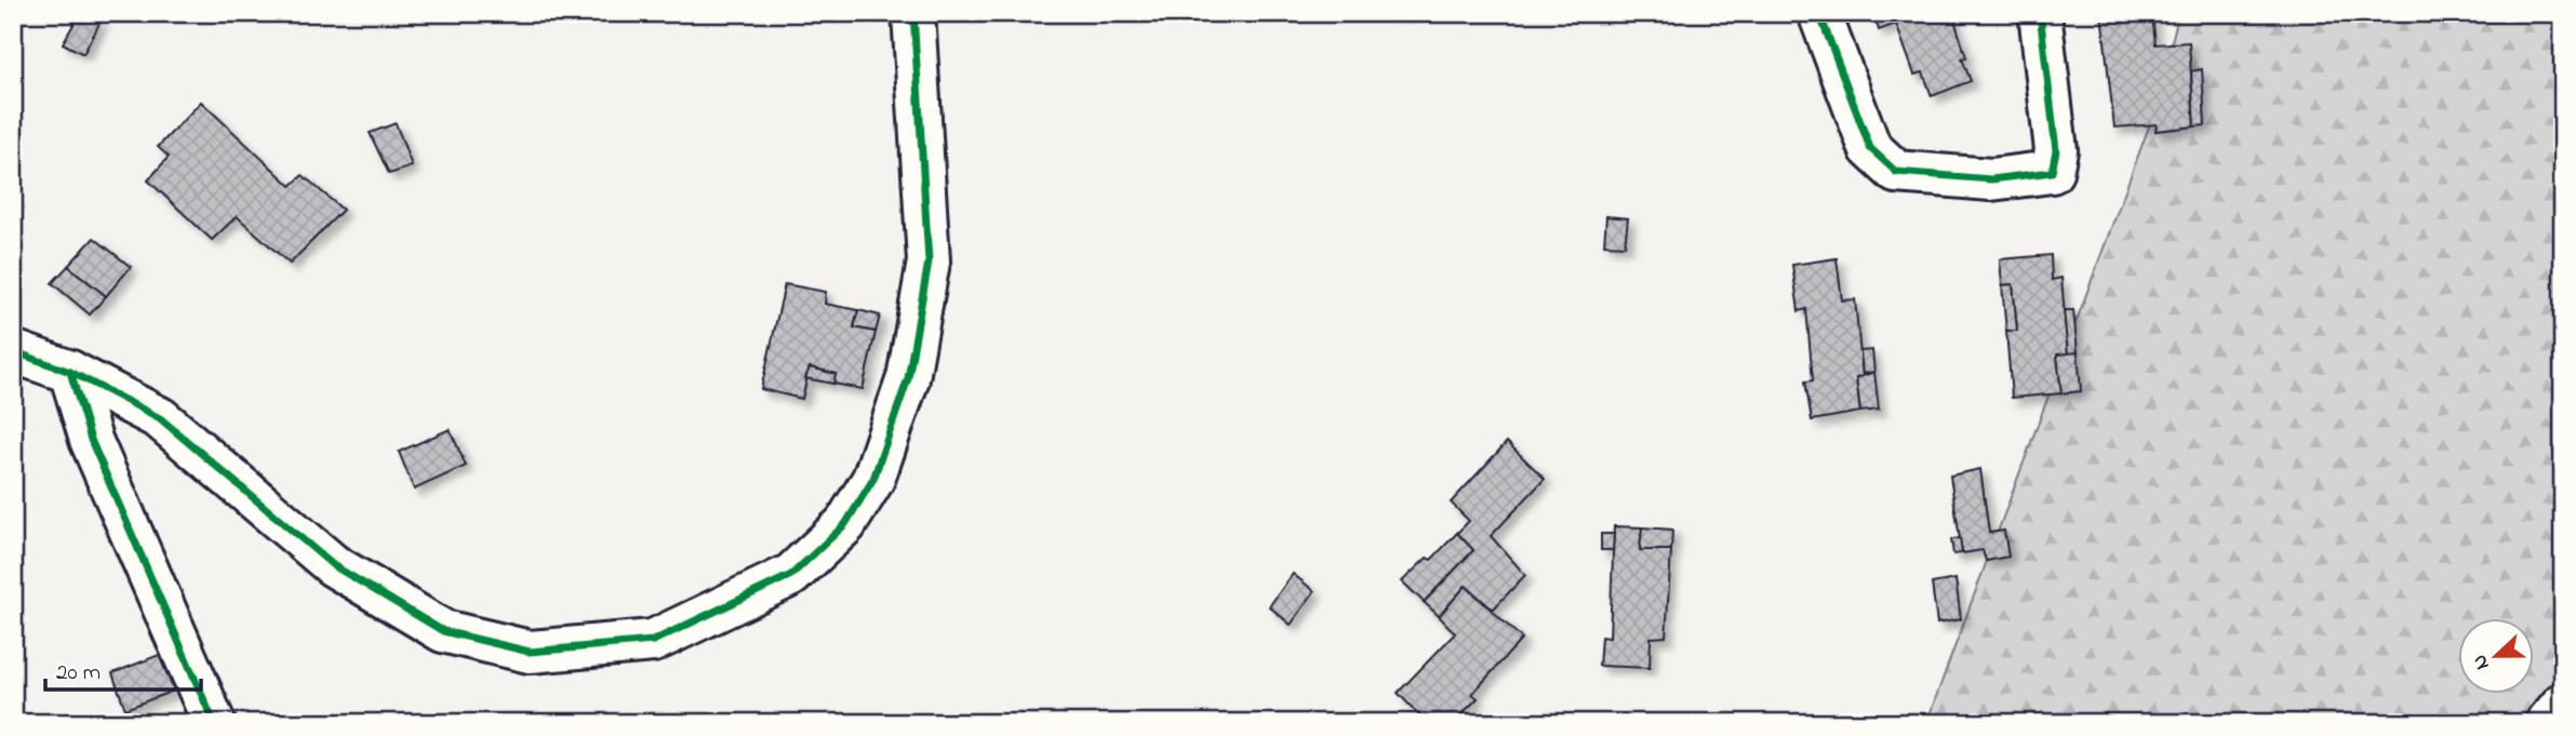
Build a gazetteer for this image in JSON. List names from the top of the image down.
{
  "scale_bar": "20 m",
  "north": "left"
}
